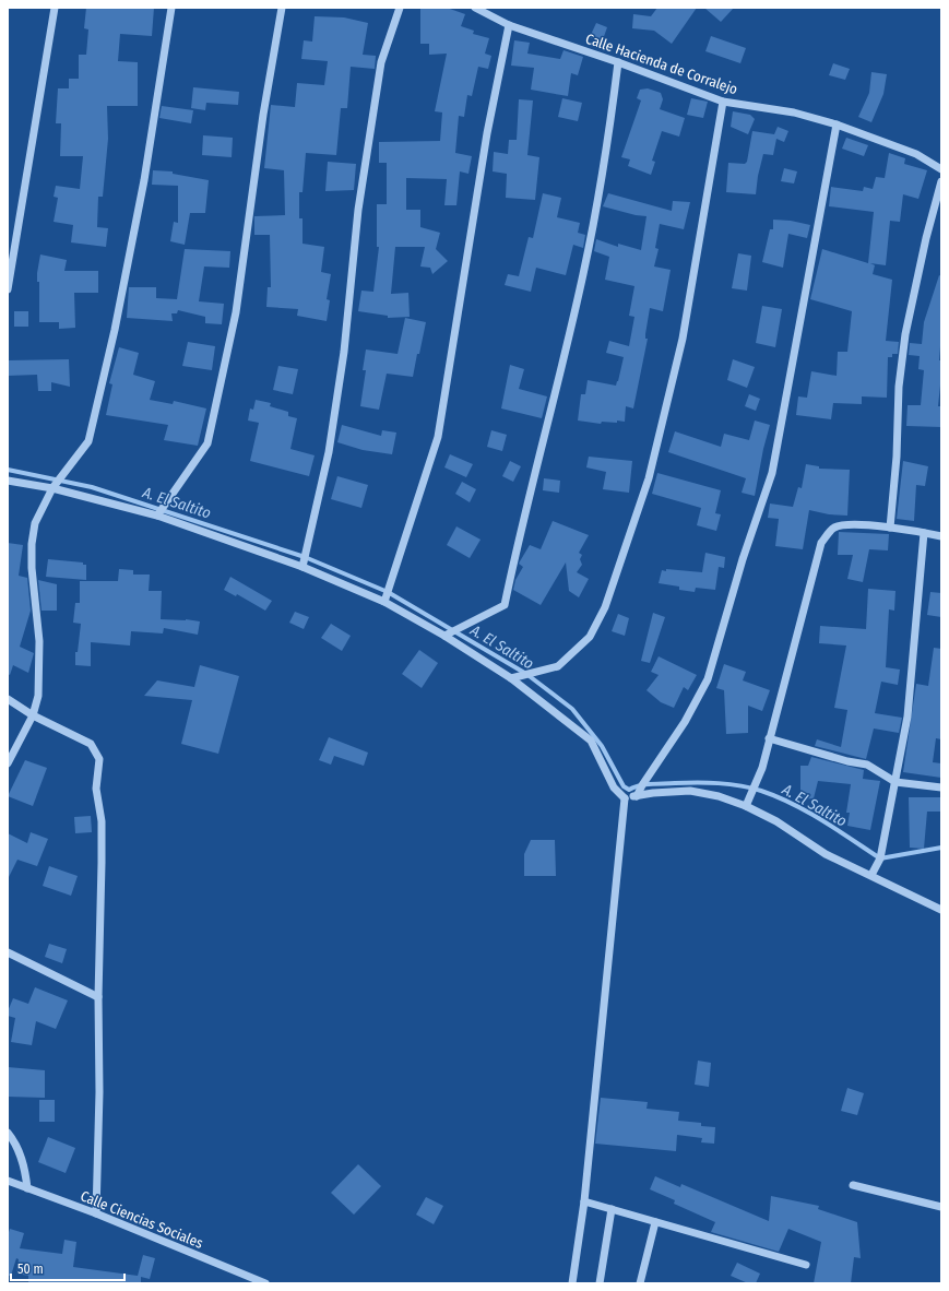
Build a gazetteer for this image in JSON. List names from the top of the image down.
{
  "streets": {
    "street": ["Calle Hacienda de Corralejo", "Calle Ciencias Sociales"]
  },
  "water": ["A. El Saltito"],
  "scale_bar": "50 m"
}
